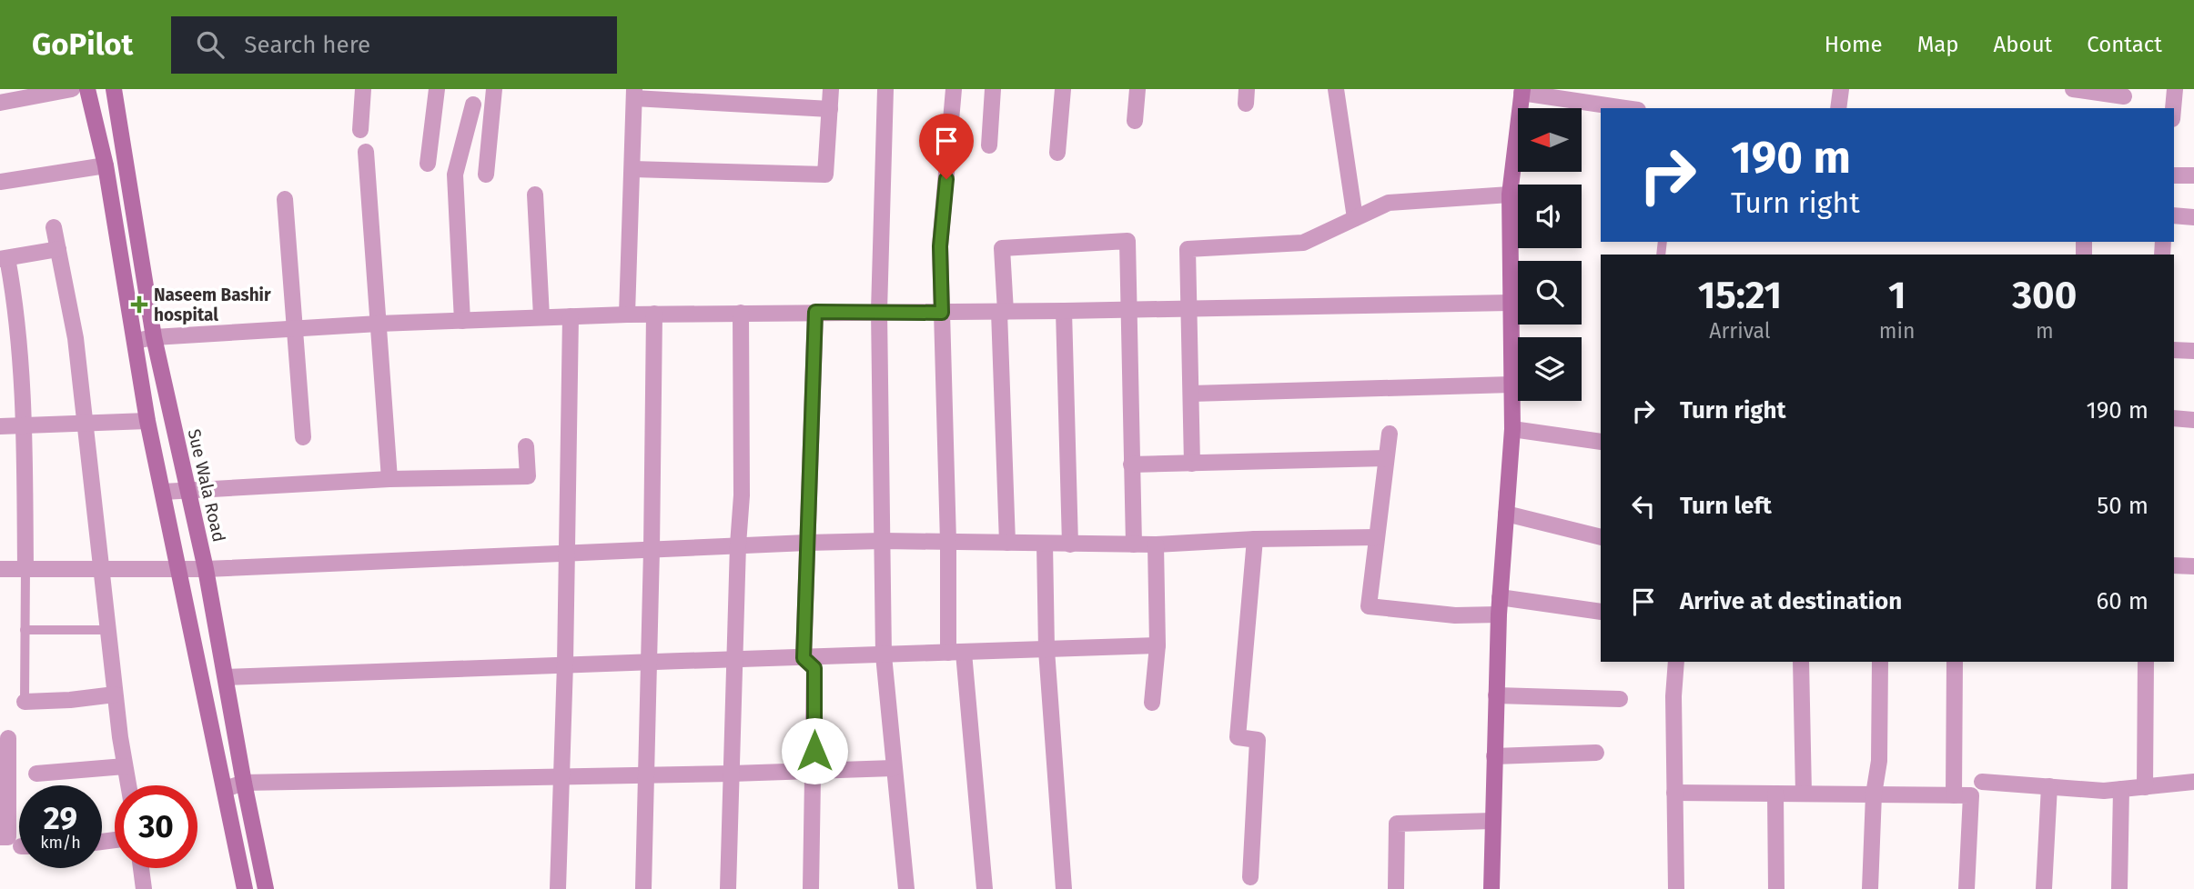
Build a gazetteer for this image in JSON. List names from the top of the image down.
{
  "streets": {
    "street": ["Sue Wala Road"]
  },
  "places": {
    "health": ["Naseem Bashir hospital"]
  },
  "north": "left",
  "page": {
    "header": "GoPilot",
    "search": "Search here",
    "nav": [
      "Home",
      "Map",
      "About",
      "Contact"
    ],
    "turn": ["190 m", "Turn right"],
    "eta": [
      "15:21",
      "Arrival",
      "1",
      "min",
      "300",
      "m"
    ],
    "list": [
      {
        "name": "Turn right",
        "value": "190 m"
      },
      {
        "name": "Turn left",
        "value": "50 m"
      },
      {
        "name": "Arrive at destination",
        "value": "60 m"
      }
    ],
    "speed": "29 km/h",
    "limit": "30"
  }
}
